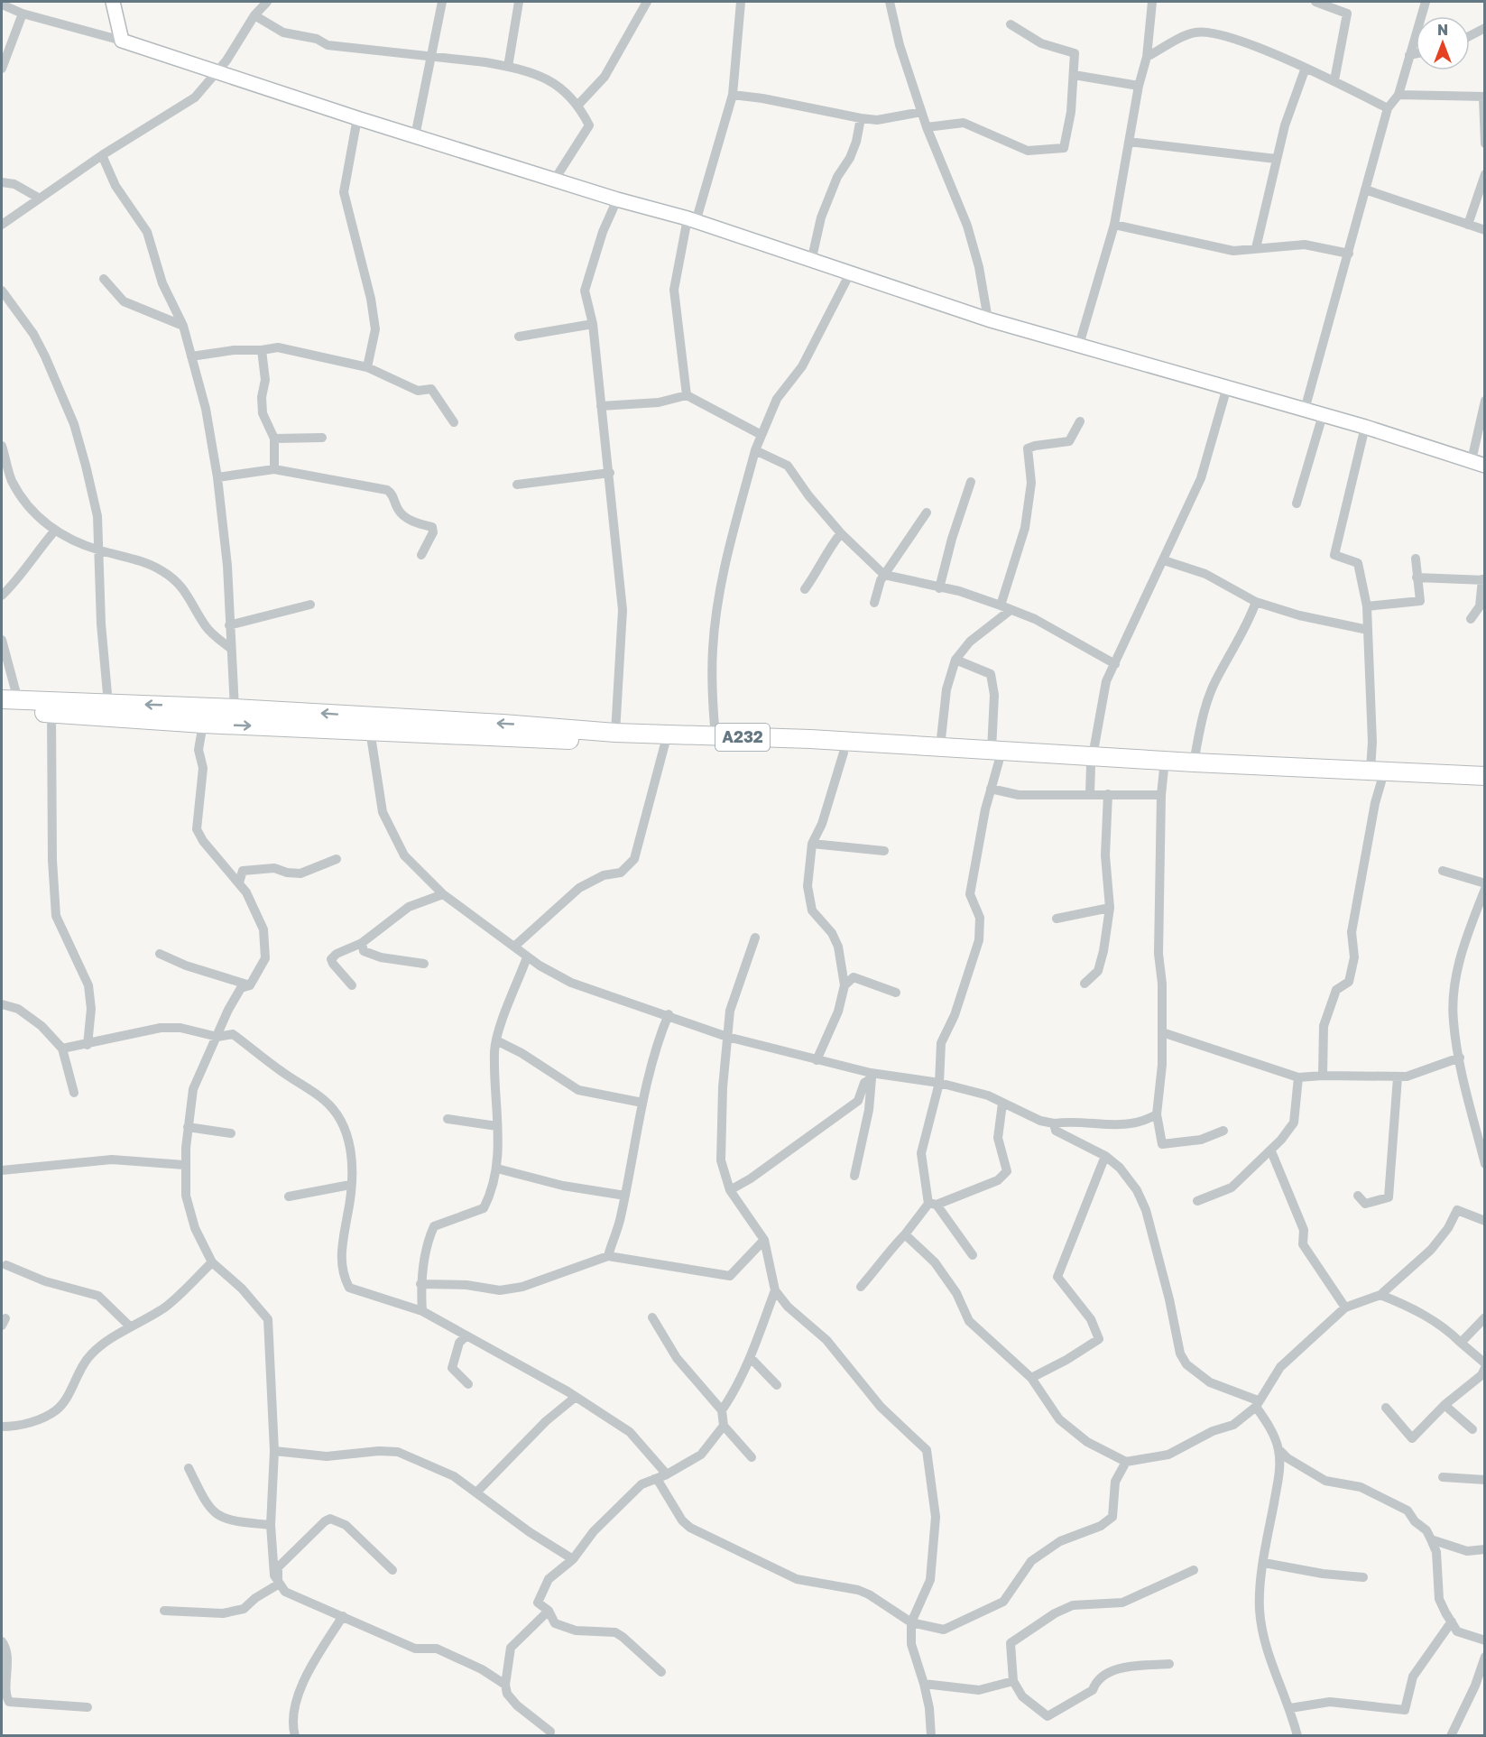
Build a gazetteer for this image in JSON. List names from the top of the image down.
{
  "streets": {
    "highway": ["A232"]
  },
  "north": "top"
}
